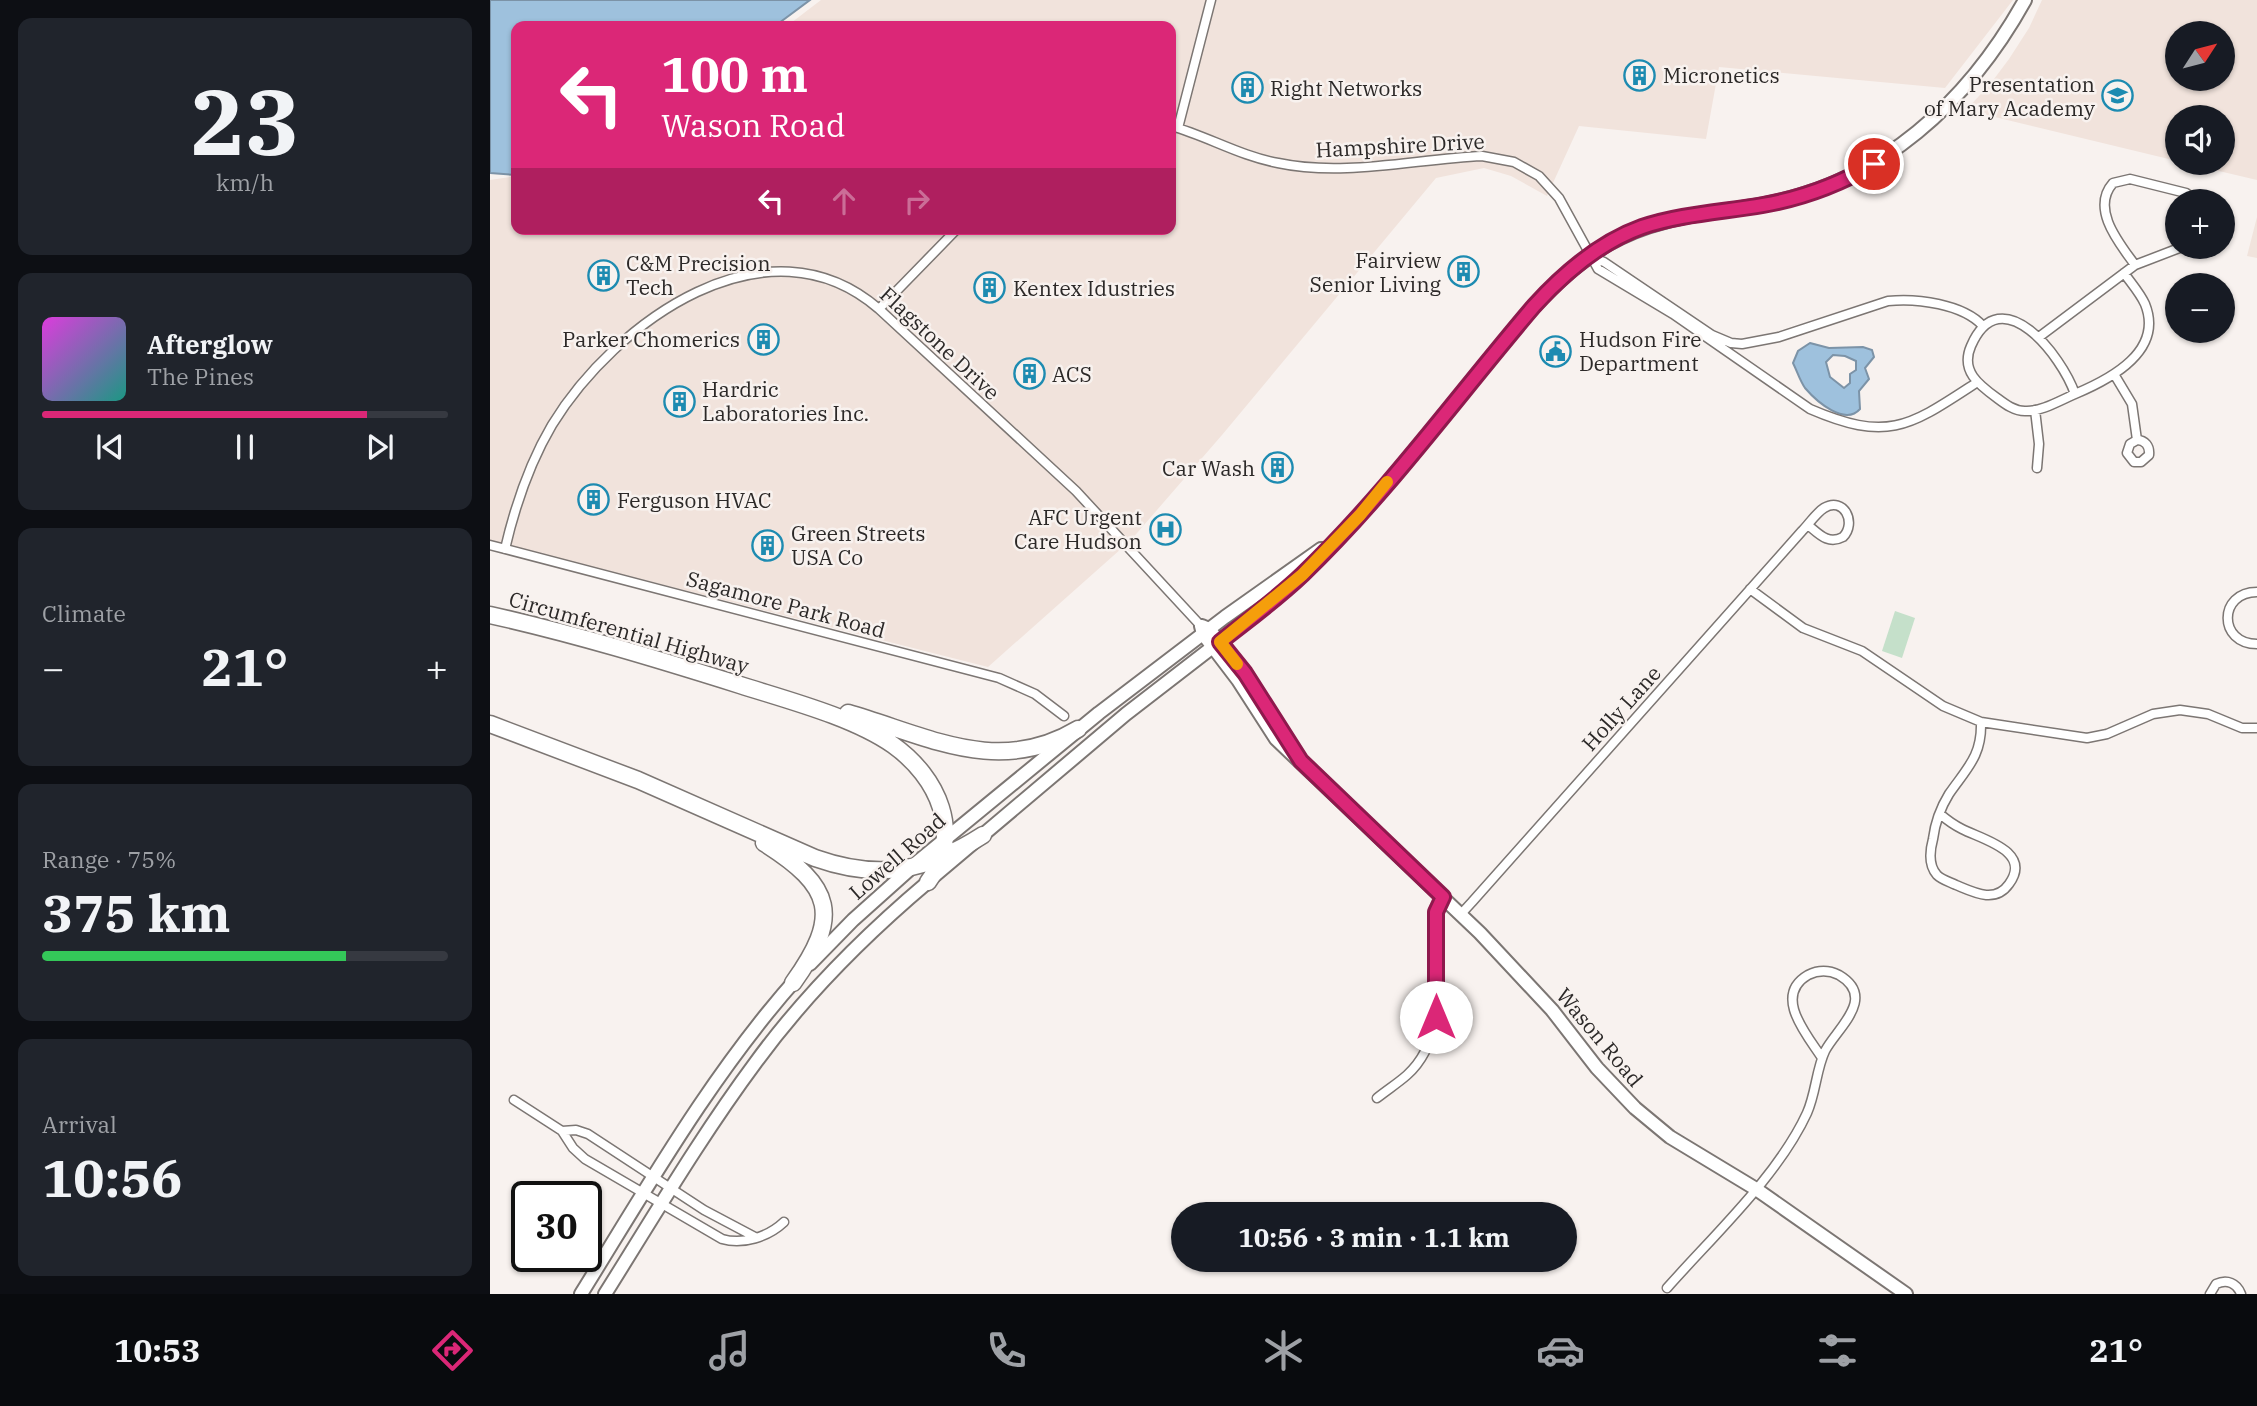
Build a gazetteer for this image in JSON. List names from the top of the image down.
{
  "streets": {
    "highway": ["Circumferential Highway"],
    "main road": ["Lowell Road", "Wason Road"],
    "street": [
      "Hampshire Drive",
      "Flagstone Drive",
      "Sagamore Park Road",
      "Holly Lane"
    ]
  },
  "crossings": [
    ["Hampshire Drive", "Lowell Road"],
    ["Flagstone Drive", "Sagamore Park Road"],
    ["Flagstone Drive", "Lowell Road"],
    ["Flagstone Drive", "Wason Road"],
    ["Holly Lane", "Wason Road"],
    ["Lowell Road", "Wason Road"]
  ],
  "places": {
    "building": [
      "Micronetics",
      "Right Networks",
      "Fairview Senior Living",
      "C&M Precision Tech",
      "Kentex Idustries",
      "Parker Chomerics",
      "ACS",
      "Hardric Laboratories Inc.",
      "Car Wash",
      "Ferguson HVAC",
      "Green Streets USA Co"
    ],
    "school or university": ["Presentation of Mary Academy"],
    "public building": ["Hudson Fire Department"],
    "hospital": ["AFC Urgent Care Hudson"]
  },
  "north": "top right",
  "page": {
    "tile": [
      ["23", "km/h"],
      "Climate",
      ["Range · 75%", "375 km"],
      ["Arrival", "10:56"]
    ],
    "map_buttons": ["+", "−"],
    "turn": ["100 m", "Wason Road"],
    "song": ["Afterglow", "The Pines"],
    "heat": ["−", "21°", "+"],
    "limit": "30",
    "trip": "10:56 · 3 min · 1.1 km",
    "tabs": ["10:53", "21°"]
  }
}
